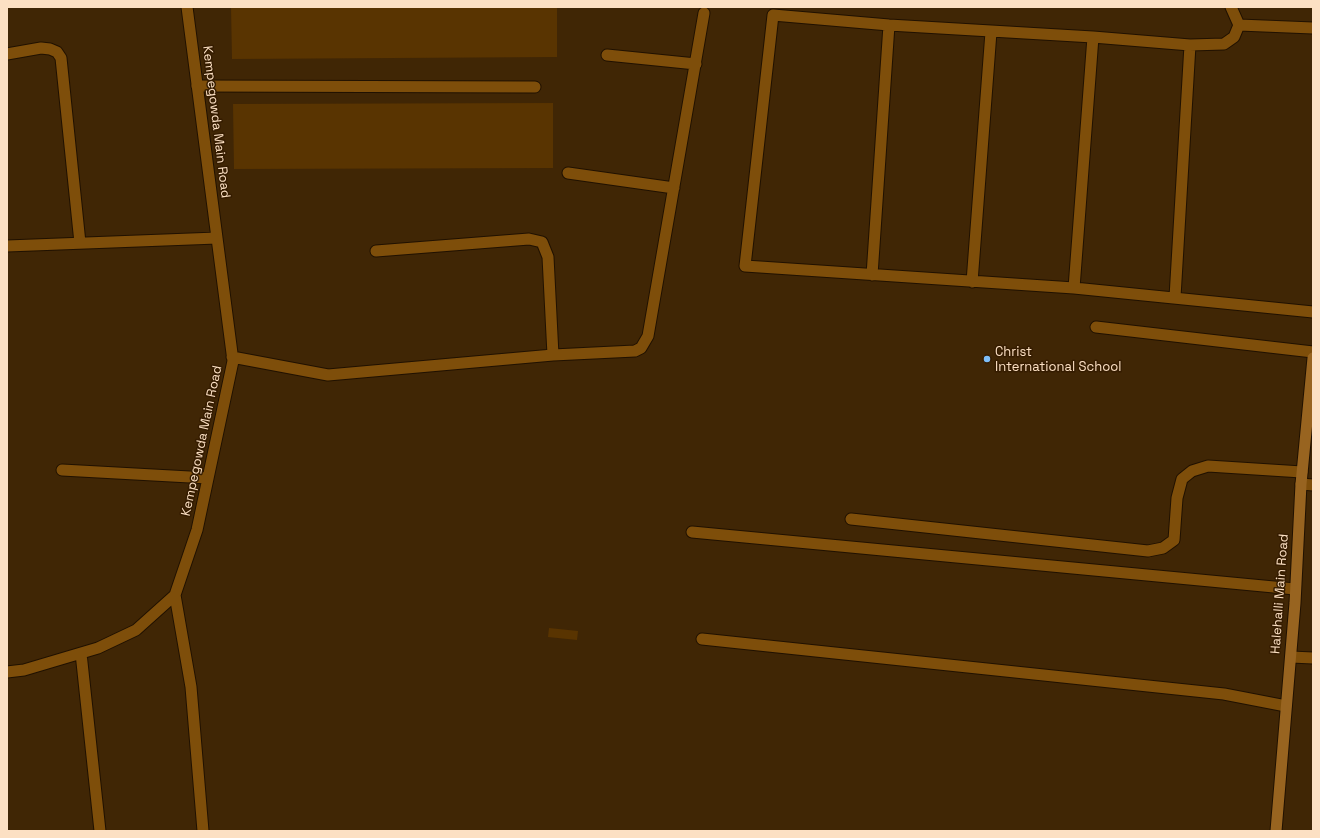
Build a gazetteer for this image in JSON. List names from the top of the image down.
{
  "streets": {
    "main road": ["Halehalli Main Road"],
    "street": ["Kempegowda Main Road"]
  },
  "places": ["Christ International School"]
}
